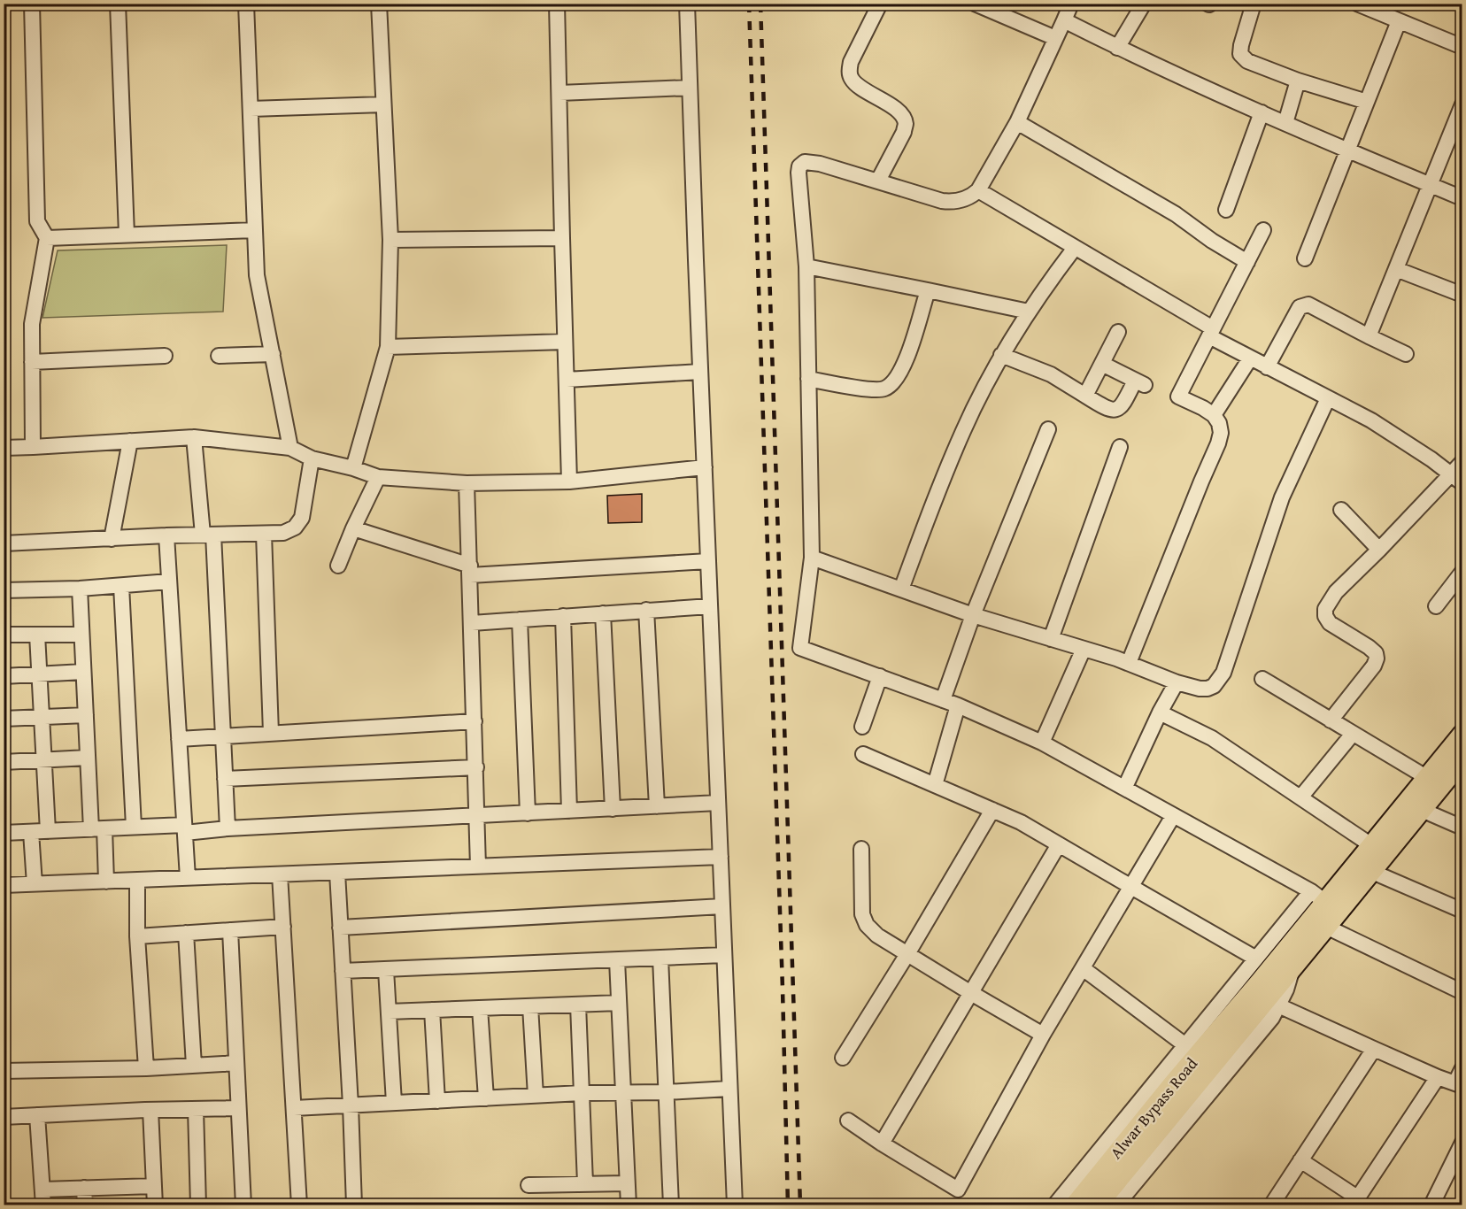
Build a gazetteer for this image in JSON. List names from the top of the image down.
{
  "streets": {
    "main road": ["Alwar Bypass Road"]
  }
}
